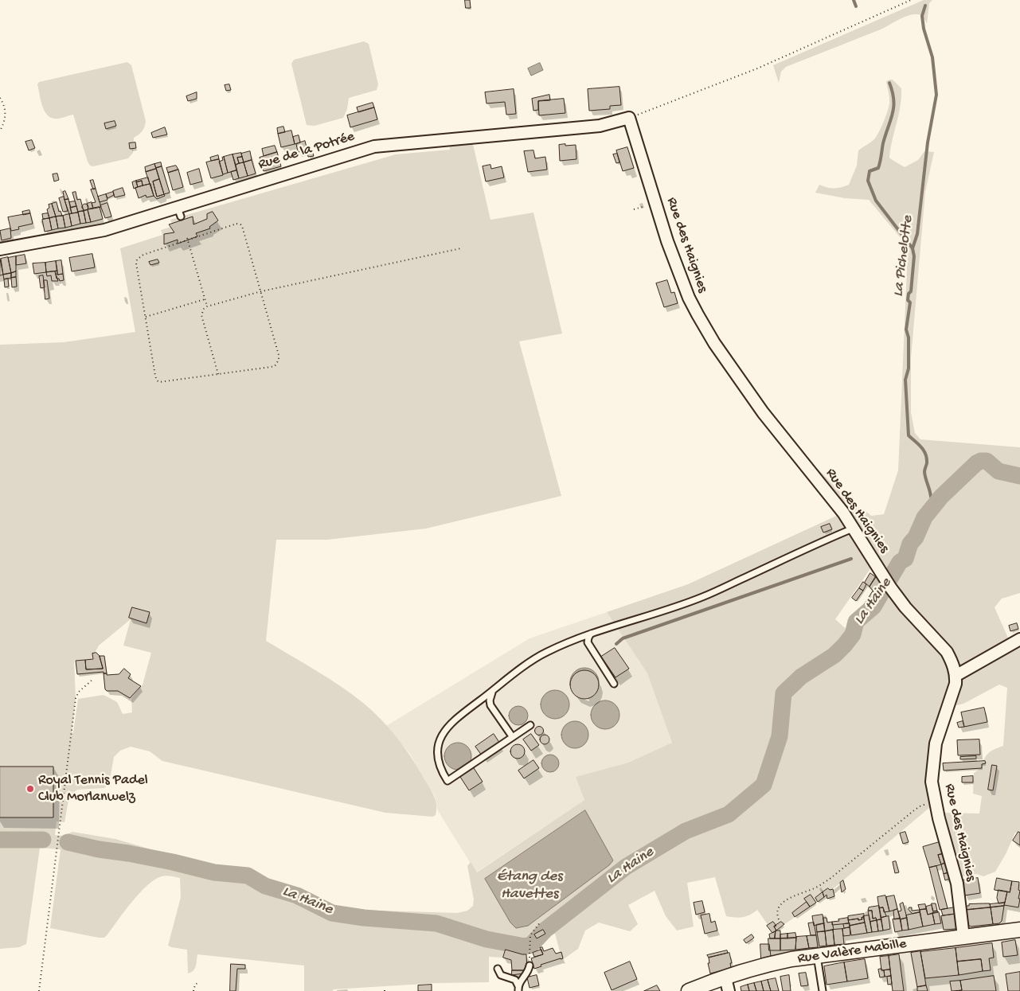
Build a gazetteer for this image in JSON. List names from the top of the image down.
{
  "streets": {
    "street": ["Rue de la Potrée", "Rue des Haignies", "Rue Valère Mabille"]
  },
  "crossings": [
    ["Rue de la Potrée", "Rue des Haignies"],
    ["Rue des Haignies", "Rue Valère Mabille"]
  ],
  "water": ["La Pichelotte", "La Haine", "Étang des Havettes"],
  "places": ["Royal Tennis Padel Club Morlanwelz"]
}
